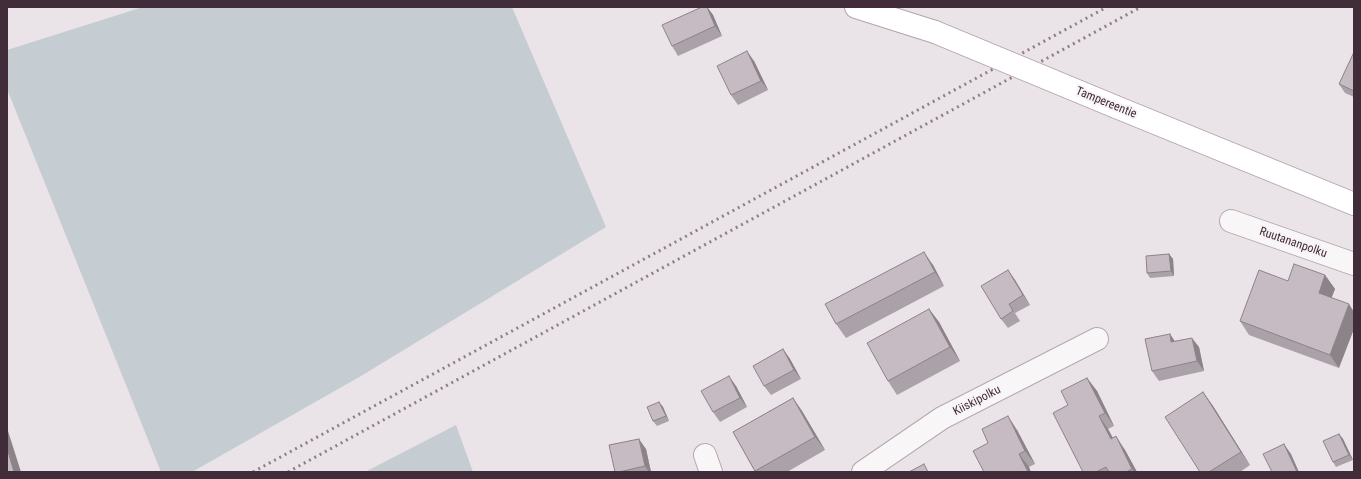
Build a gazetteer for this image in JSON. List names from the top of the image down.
{
  "streets": {
    "main road": ["Tampereentie"],
    "street": ["Ruutananpolku", "Kiiskipolku"]
  }
}
